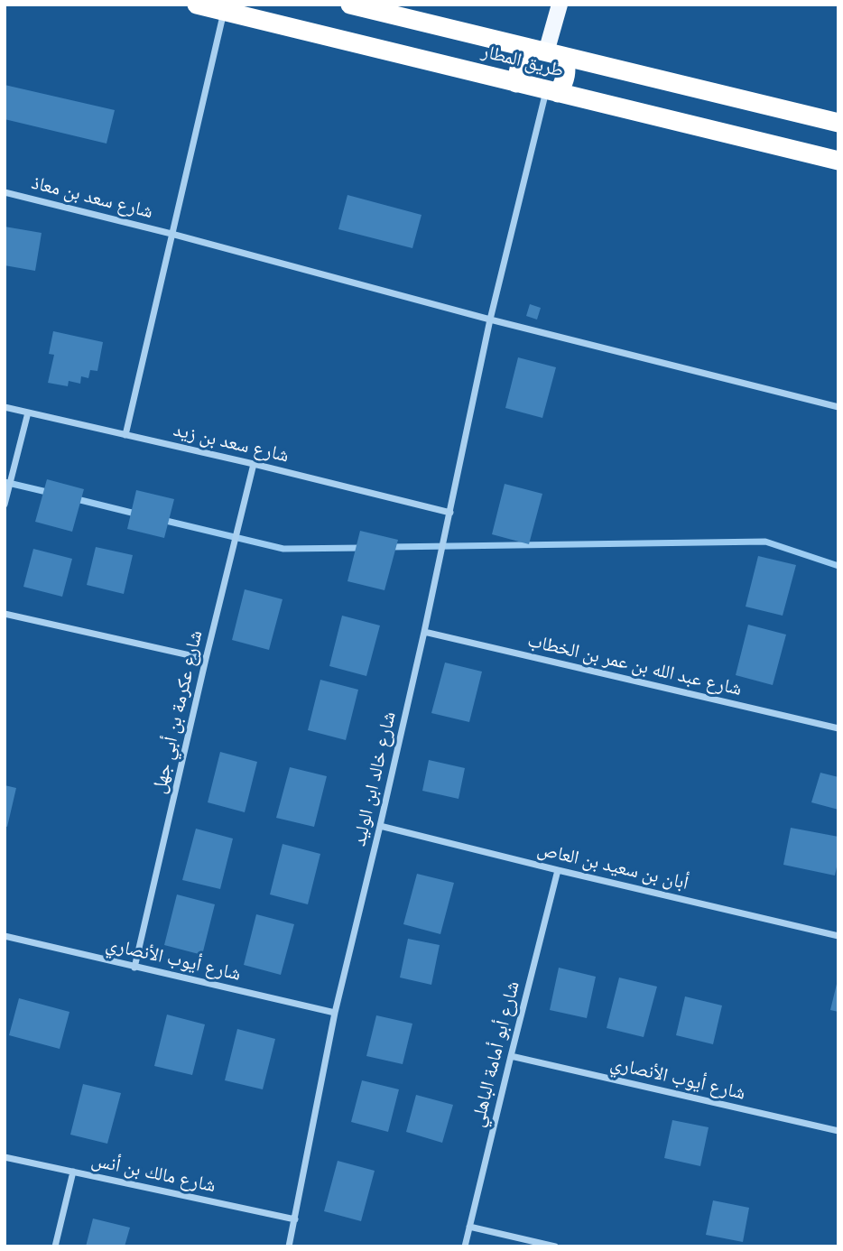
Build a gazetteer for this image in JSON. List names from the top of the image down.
{
  "streets": {
    "highway": ["طريق المطار"],
    "street": [
      "شارع سعد بن معاذ",
      "شارع سعد بن زيد",
      "شارع عبد الله بن عمر بن الخطاب",
      "شارع عكرمة بن أبي جهل",
      "شارع خالد ابن الوليد",
      "أبان بن سعيد بن العاص",
      "شارع أيوب الأنصاري",
      "شارع أبو أمامة الباهلي",
      "شارع مالك بن أنس"
    ]
  },
  "crossings": [
    ["طريق المطار", "شارع خالد ابن الوليد"],
    ["شارع سعد بن معاذ", "شارع خالد ابن الوليد"],
    ["شارع سعد بن زيد", "شارع عكرمة بن أبي جهل"],
    ["شارع سعد بن زيد", "شارع خالد ابن الوليد"],
    ["شارع عبد الله بن عمر بن الخطاب", "شارع خالد ابن الوليد"],
    ["شارع عكرمة بن أبي جهل", "شارع أيوب الأنصاري"],
    ["شارع خالد ابن الوليد", "أبان بن سعيد بن العاص"],
    ["شارع خالد ابن الوليد", "شارع أيوب الأنصاري"],
    ["شارع خالد ابن الوليد", "شارع مالك بن أنس"],
    ["أبان بن سعيد بن العاص", "شارع أبو أمامة الباهلي"],
    ["شارع أيوب الأنصاري", "شارع أبو أمامة الباهلي"]
  ]
}
